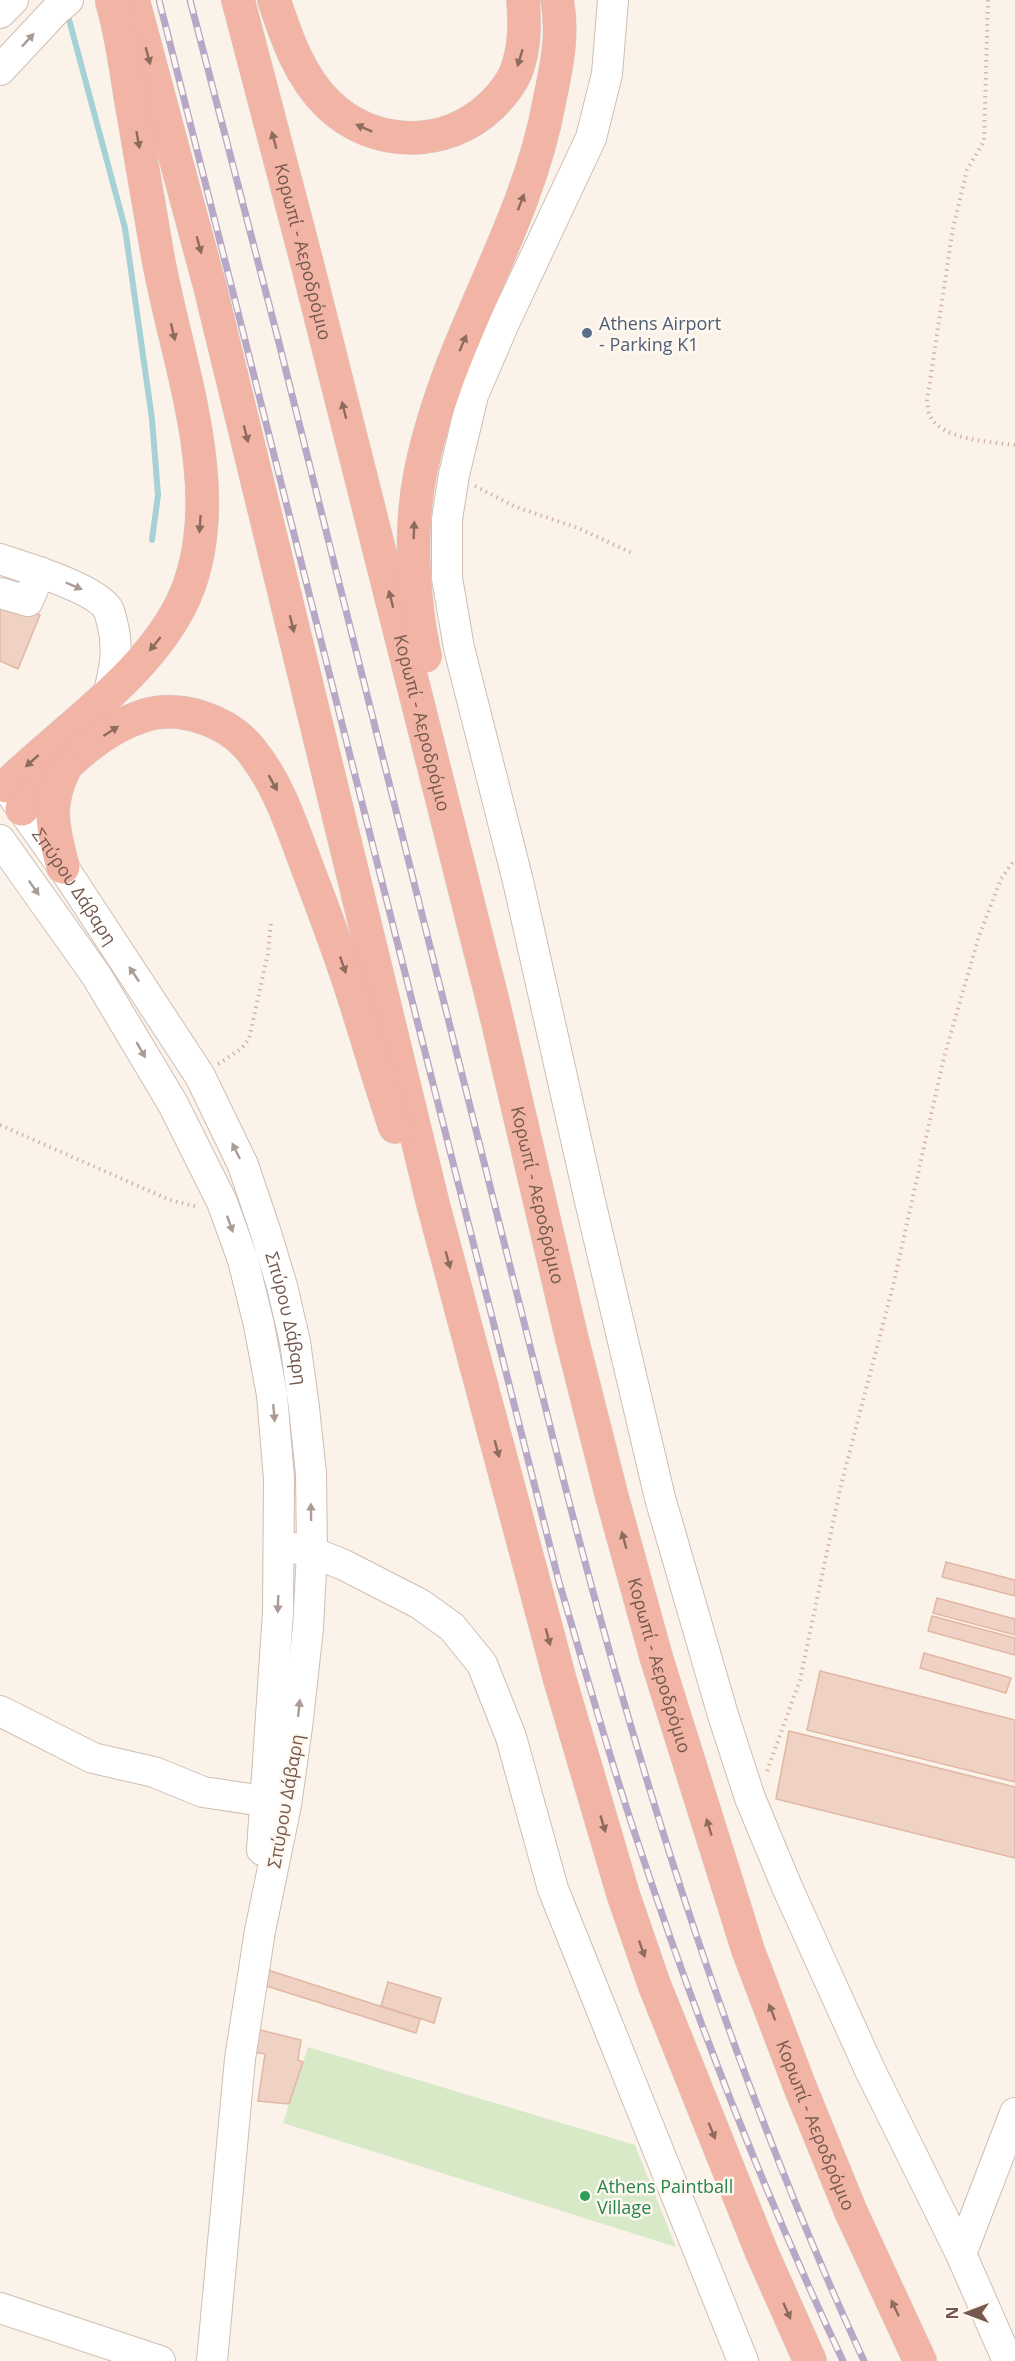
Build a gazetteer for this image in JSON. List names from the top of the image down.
{
  "streets": {
    "highway": ["Κορωπί - Αεροδρόμιο"],
    "street": ["Σπύρου Δάβαρη"]
  },
  "places": ["Athens Airport - Parking K1", "Athens Paintball Village"],
  "north": "left"
}
